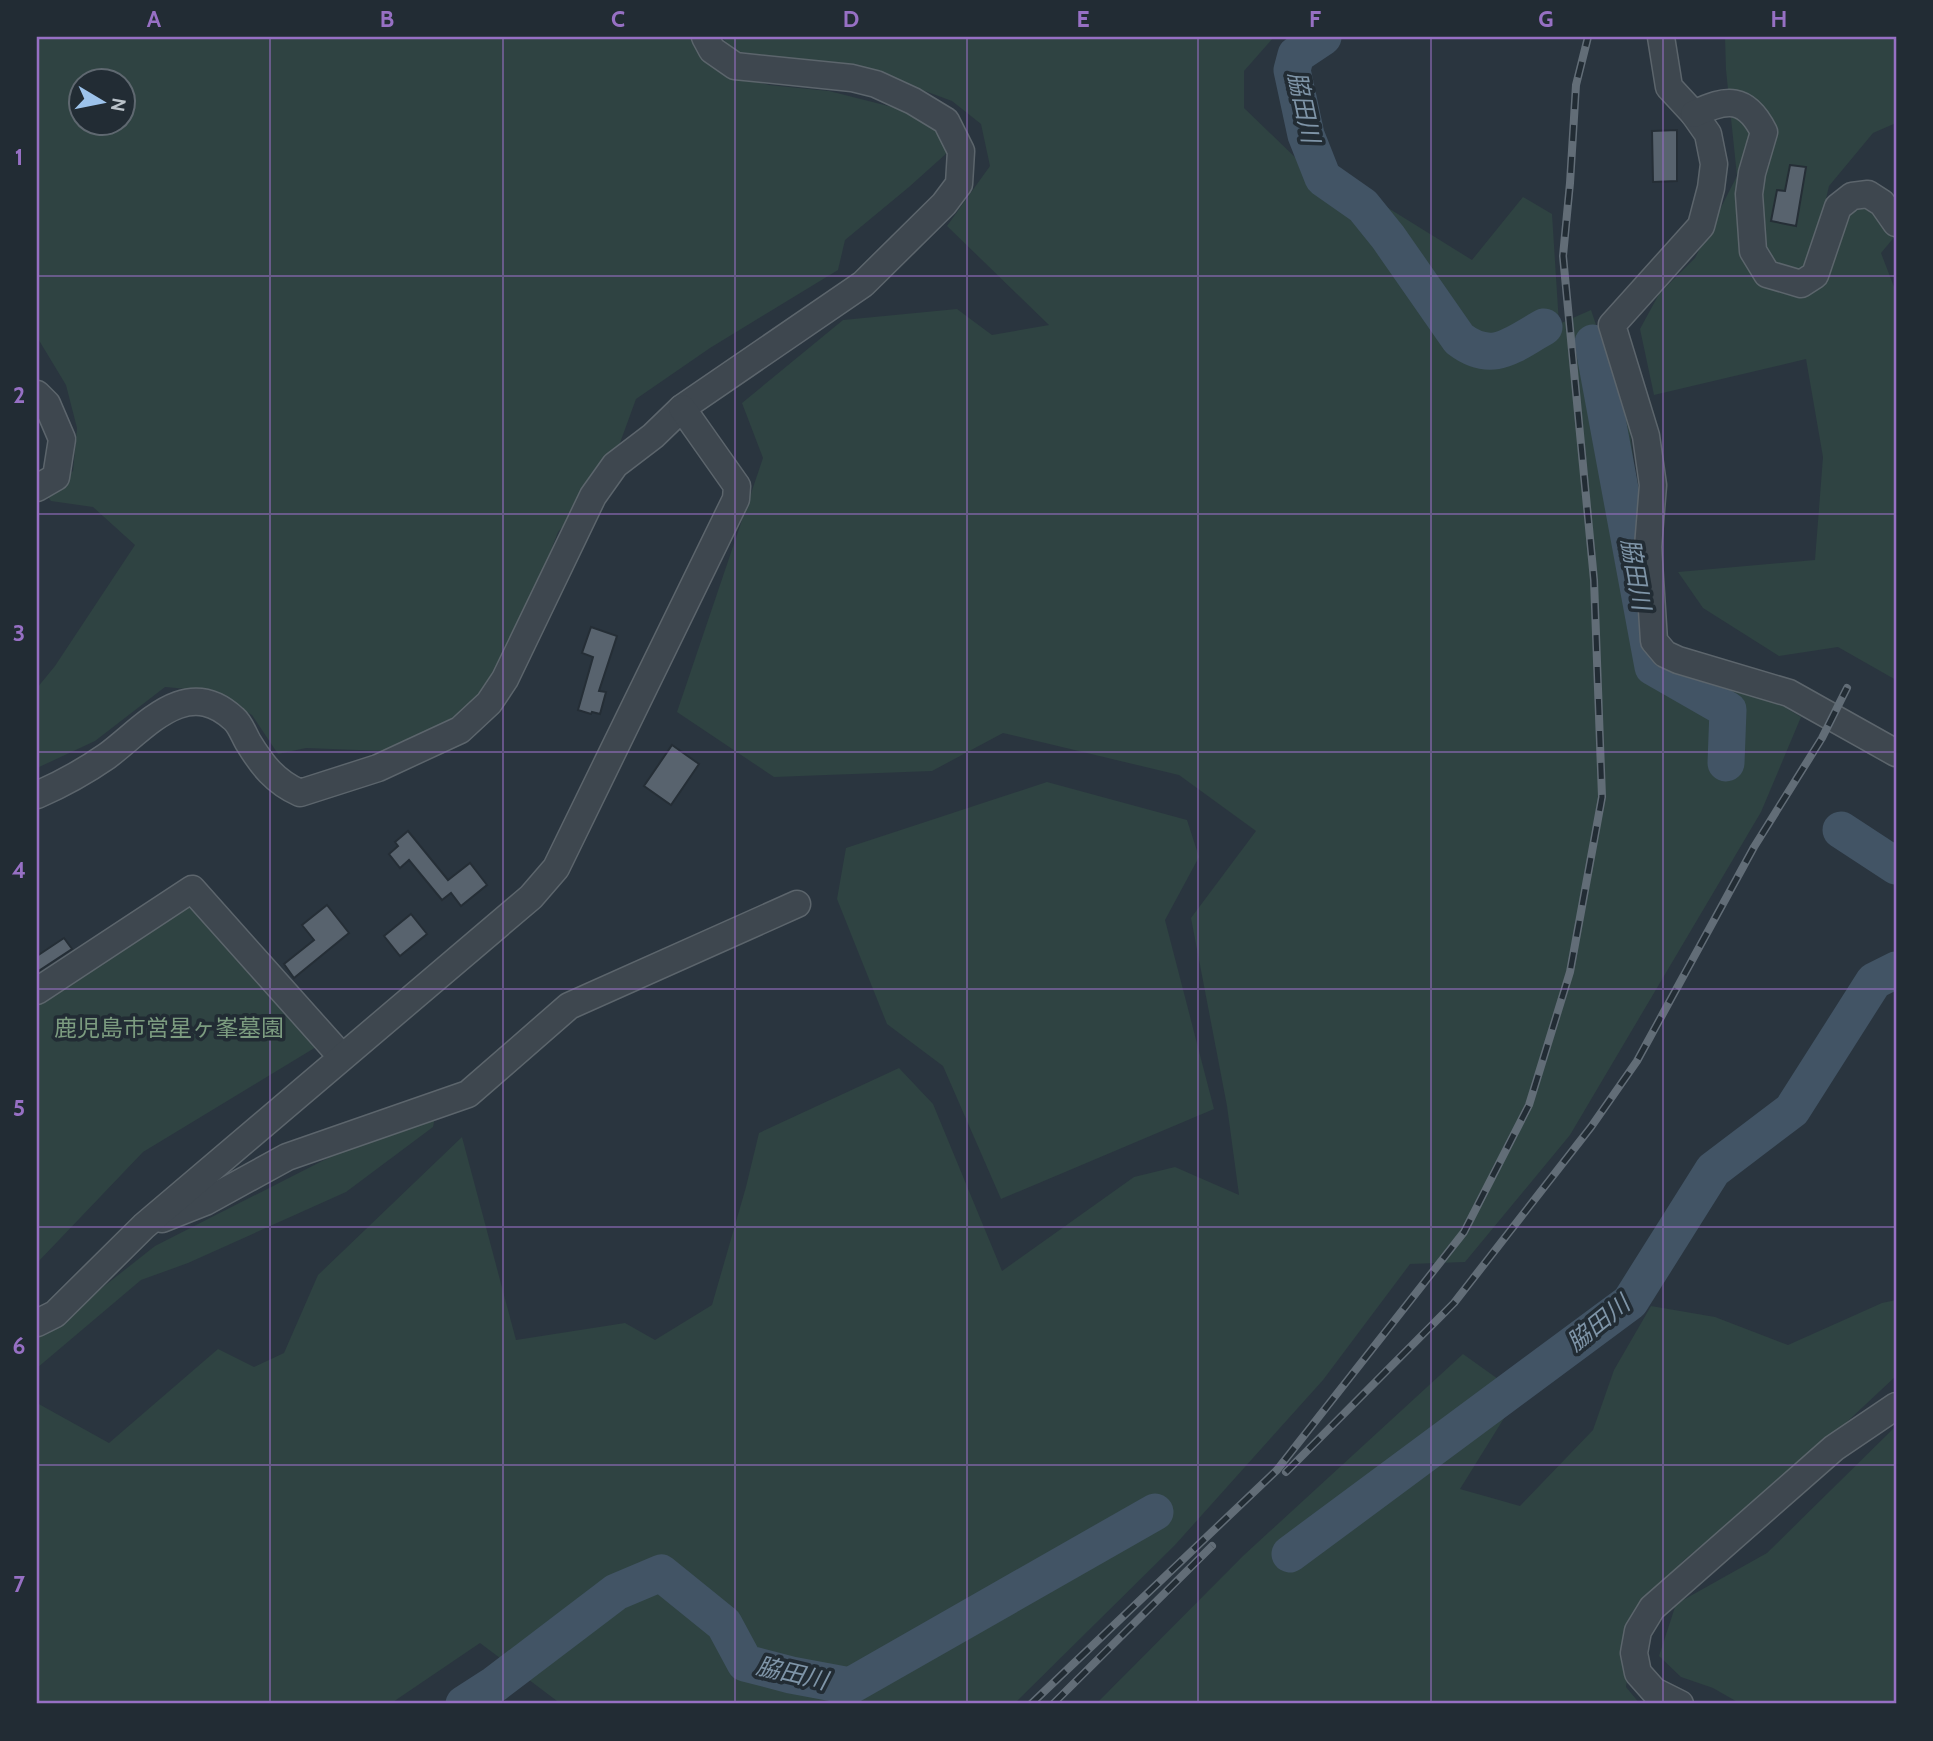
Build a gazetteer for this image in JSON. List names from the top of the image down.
{
  "water": ["脇田川"],
  "parks": ["鹿児島市営星ヶ峯墓園"],
  "north": "right",
  "grid": {
    "columns": [
      "A",
      "B",
      "C",
      "D",
      "E",
      "F",
      "G",
      "H"
    ],
    "rows": [
      "1",
      "2",
      "3",
      "4",
      "5",
      "6",
      "7"
    ]
  }
}
